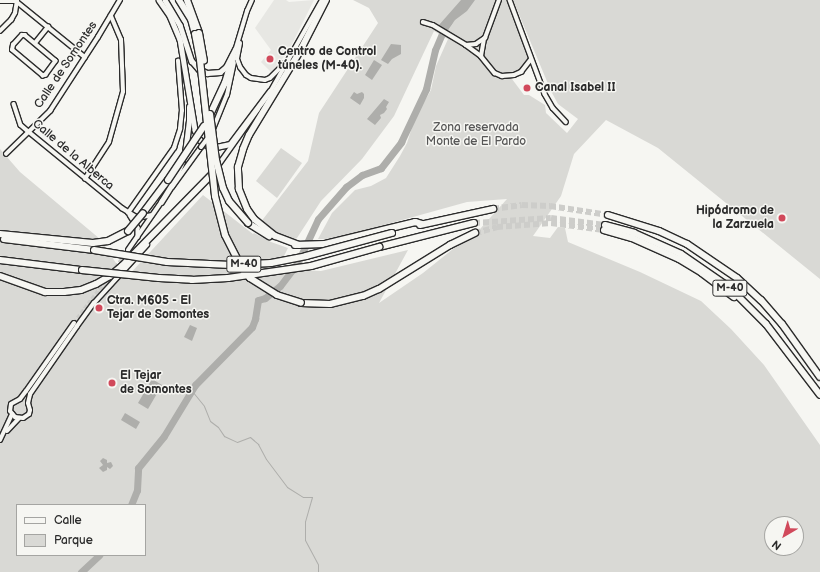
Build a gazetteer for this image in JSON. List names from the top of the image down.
{
  "streets": {
    "highway": ["M-40"],
    "street": ["Calle de Somontes", "Calle de la Alberca"]
  },
  "crossings": [
    ["Calle de Somontes", "Calle de la Alberca"]
  ],
  "parks": ["Zona reservada Monte de El Pardo"],
  "places": [
    "Centro de Control túneles (M-40).",
    "Canal Isabel II",
    "Hipódromo de la Zarzuela",
    "Ctra. M605 - El Tejar de Somontes",
    "El Tejar de Somontes"
  ],
  "legend": ["Calle", "Parque"],
  "north": "bottom left"
}
